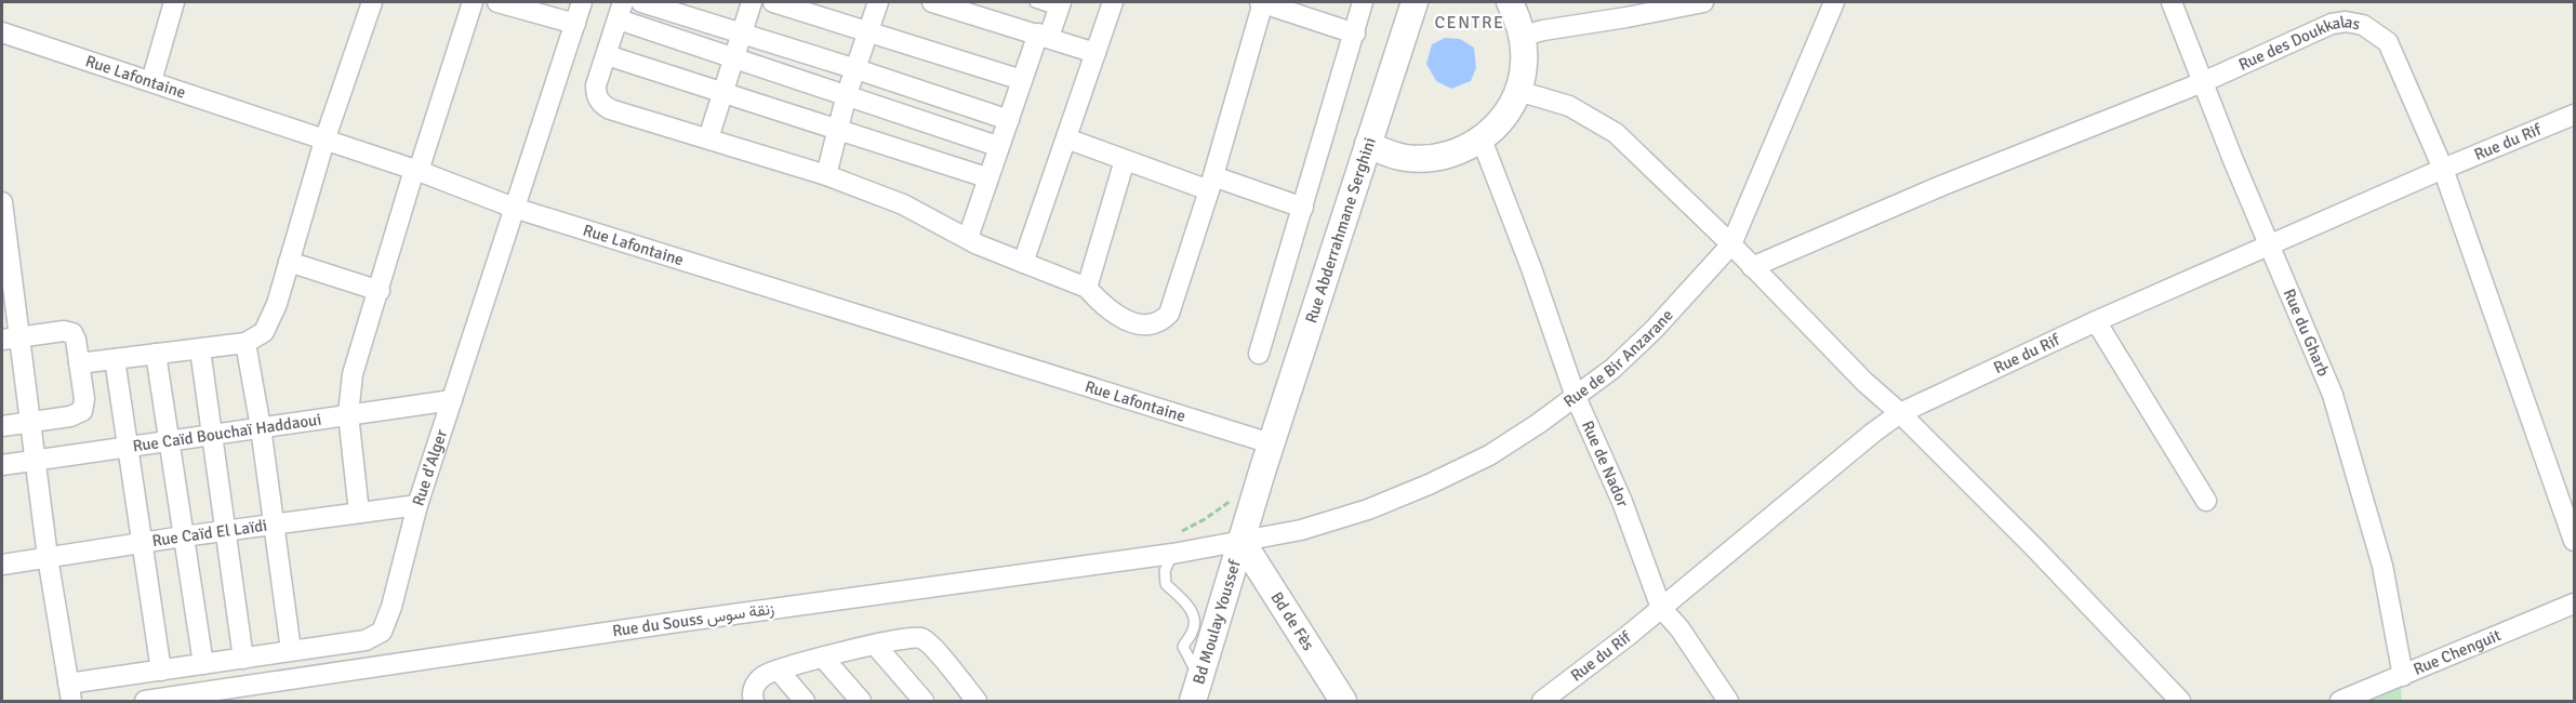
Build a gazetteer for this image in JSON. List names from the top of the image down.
{
  "streets": {
    "street": [
      "Rue des Doukkalas",
      "Rue Lafontaine",
      "Rue du Rif",
      "Rue Abderrahmane Serghini",
      "Rue du Gharb",
      "Rue de Bir Anzarane",
      "Rue Caïd Bouchaï Haddaoui",
      "Rue de Nador",
      "Rue d'Alger",
      "Rue Caïd El Laïdi",
      "Rue du Souss زنقة سوس",
      "Bd Moulay Youssef",
      "Bd de Fès",
      "Rue Chenguit"
    ]
  },
  "crossings": [
    ["Rue des Doukkalas", "Rue du Rif"],
    ["Rue des Doukkalas", "Rue du Gharb"],
    ["Rue Lafontaine", "Rue Abderrahmane Serghini"],
    ["Rue Lafontaine", "Rue d'Alger"],
    ["Rue du Rif", "Rue du Gharb"],
    ["Rue du Rif", "Rue de Nador"],
    ["Rue Abderrahmane Serghini", "Rue de Bir Anzarane"],
    ["Rue Abderrahmane Serghini", "Rue de Nador"],
    ["Rue Abderrahmane Serghini", "Rue du Souss زنقة سوس"],
    ["Rue Abderrahmane Serghini", "Bd Moulay Youssef"],
    ["Rue Abderrahmane Serghini", "Bd de Fès"],
    ["Rue du Gharb", "Rue Chenguit"],
    ["Rue de Bir Anzarane", "Rue de Nador"],
    ["Rue de Bir Anzarane", "Rue du Souss زنقة سوس"],
    ["Rue de Bir Anzarane", "Bd Moulay Youssef"],
    ["Rue de Bir Anzarane", "Bd de Fès"],
    ["Rue Caïd Bouchaï Haddaoui", "Rue d'Alger"],
    ["Rue d'Alger", "Rue Caïd El Laïdi"],
    ["Rue du Souss زنقة سوس", "Bd Moulay Youssef"],
    ["Rue du Souss زنقة سوس", "Bd de Fès"],
    ["Bd Moulay Youssef", "Bd de Fès"]
  ],
  "districts": ["CENTRE"]
}
